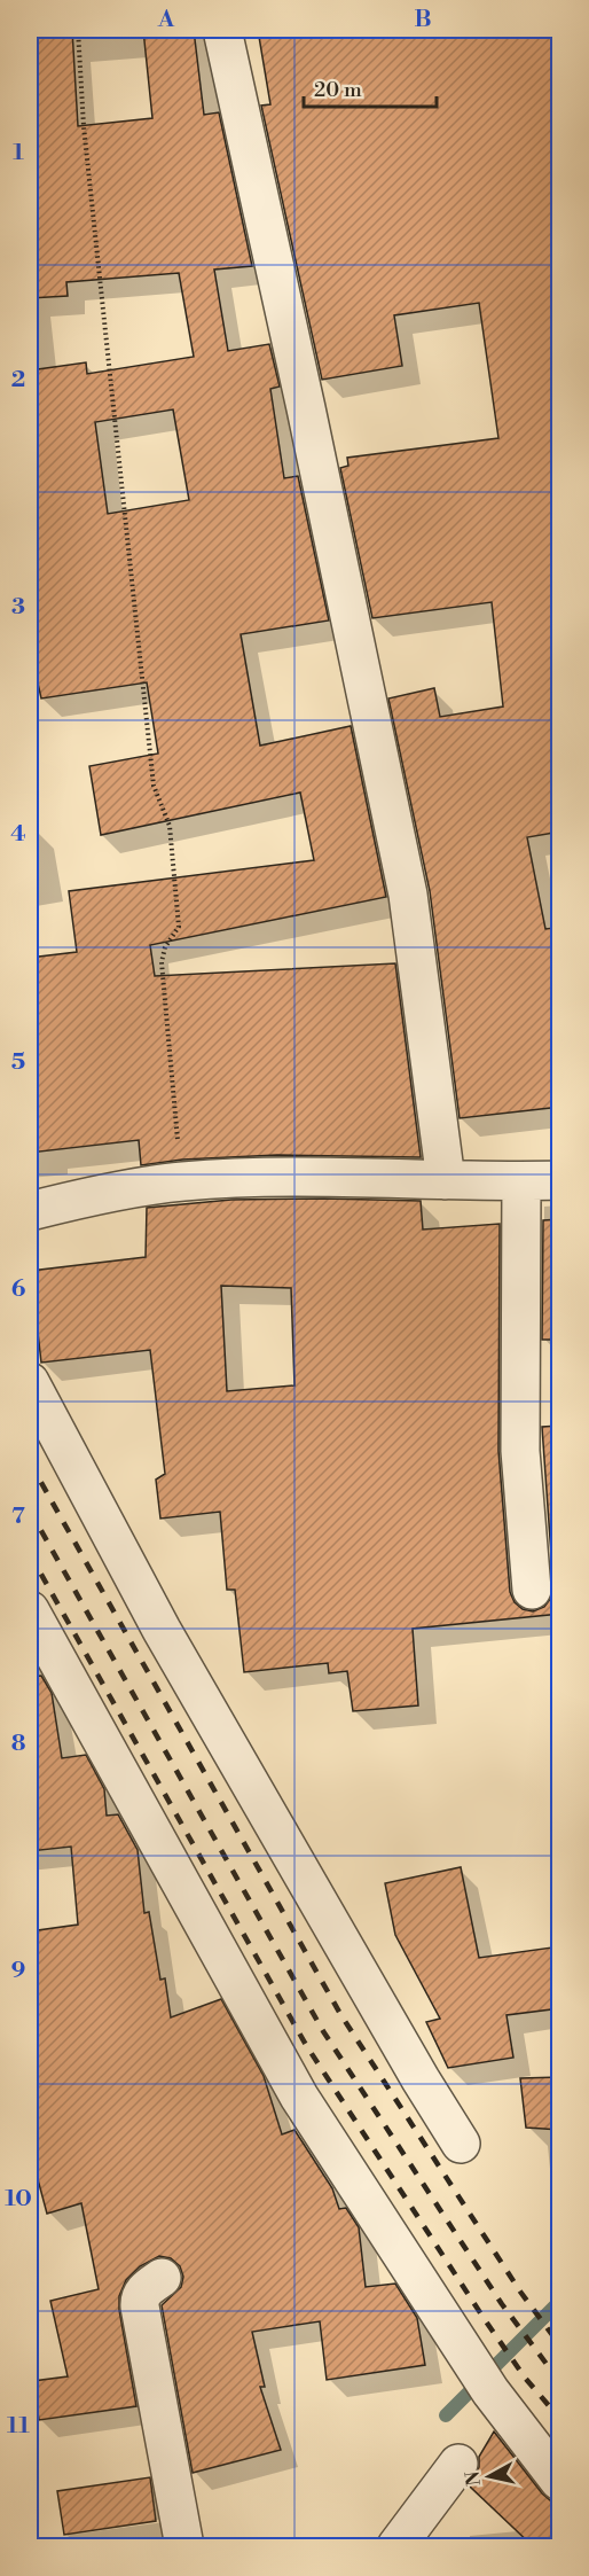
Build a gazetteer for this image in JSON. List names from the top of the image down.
{
  "scale_bar": "20 m",
  "north": "left",
  "grid": {
    "columns": ["A", "B"],
    "rows": [
      "1",
      "2",
      "3",
      "4",
      "5",
      "6",
      "7",
      "8",
      "9",
      "10",
      "11"
    ]
  }
}
